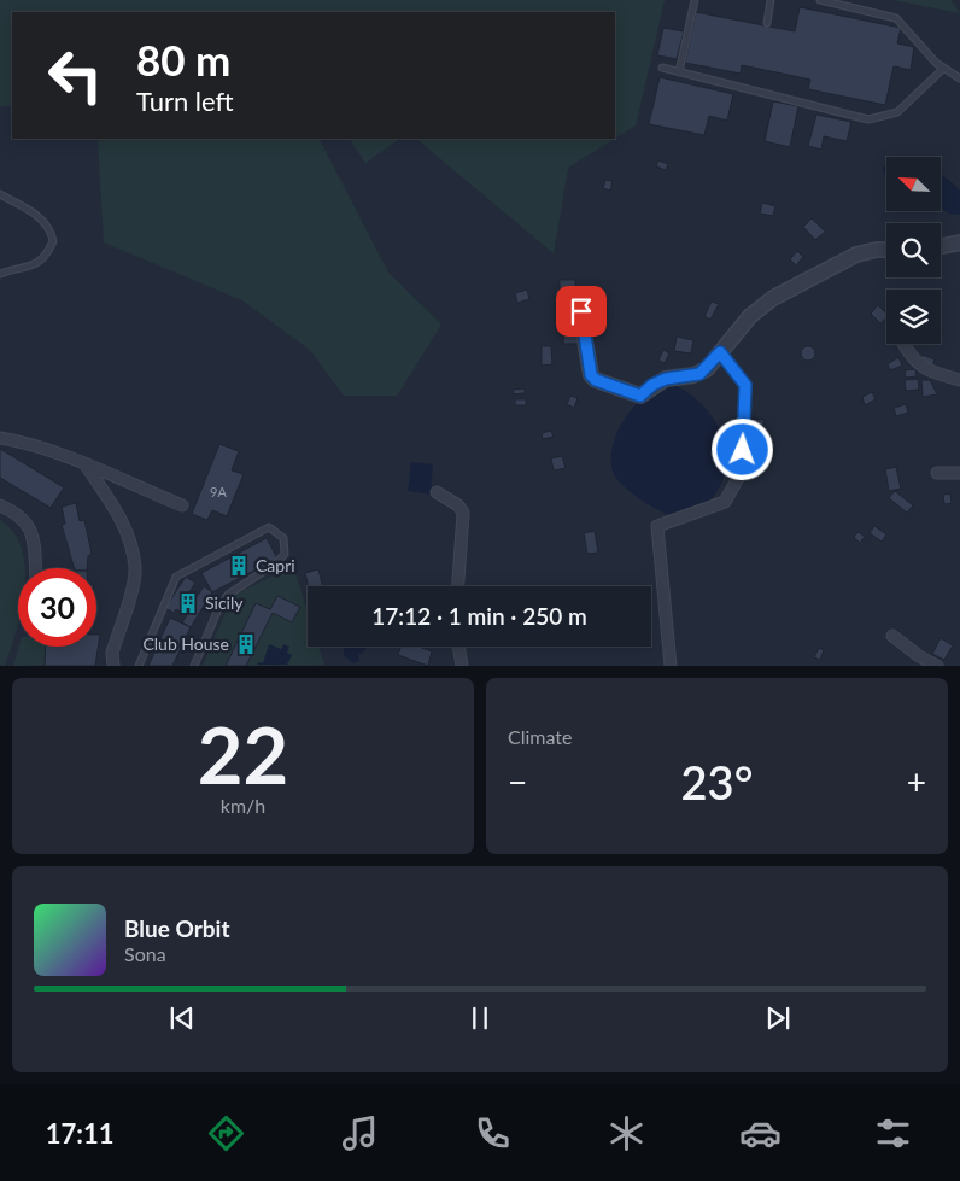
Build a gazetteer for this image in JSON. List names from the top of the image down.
{
  "places": {
    "building": ["Capri", "Sicily", "Club House"]
  },
  "house_numbers": ["9A"],
  "north": "top left",
  "page": {
    "turn": ["80 m", "Turn left"],
    "limit": "30",
    "trip": "17:12 · 1 min · 250 m",
    "tile": [
      ["22", "km/h"],
      "Climate"
    ],
    "heat": ["−", "23°", "+"],
    "song": ["Blue Orbit", "Sona"],
    "tabs": "17:11"
  }
}
